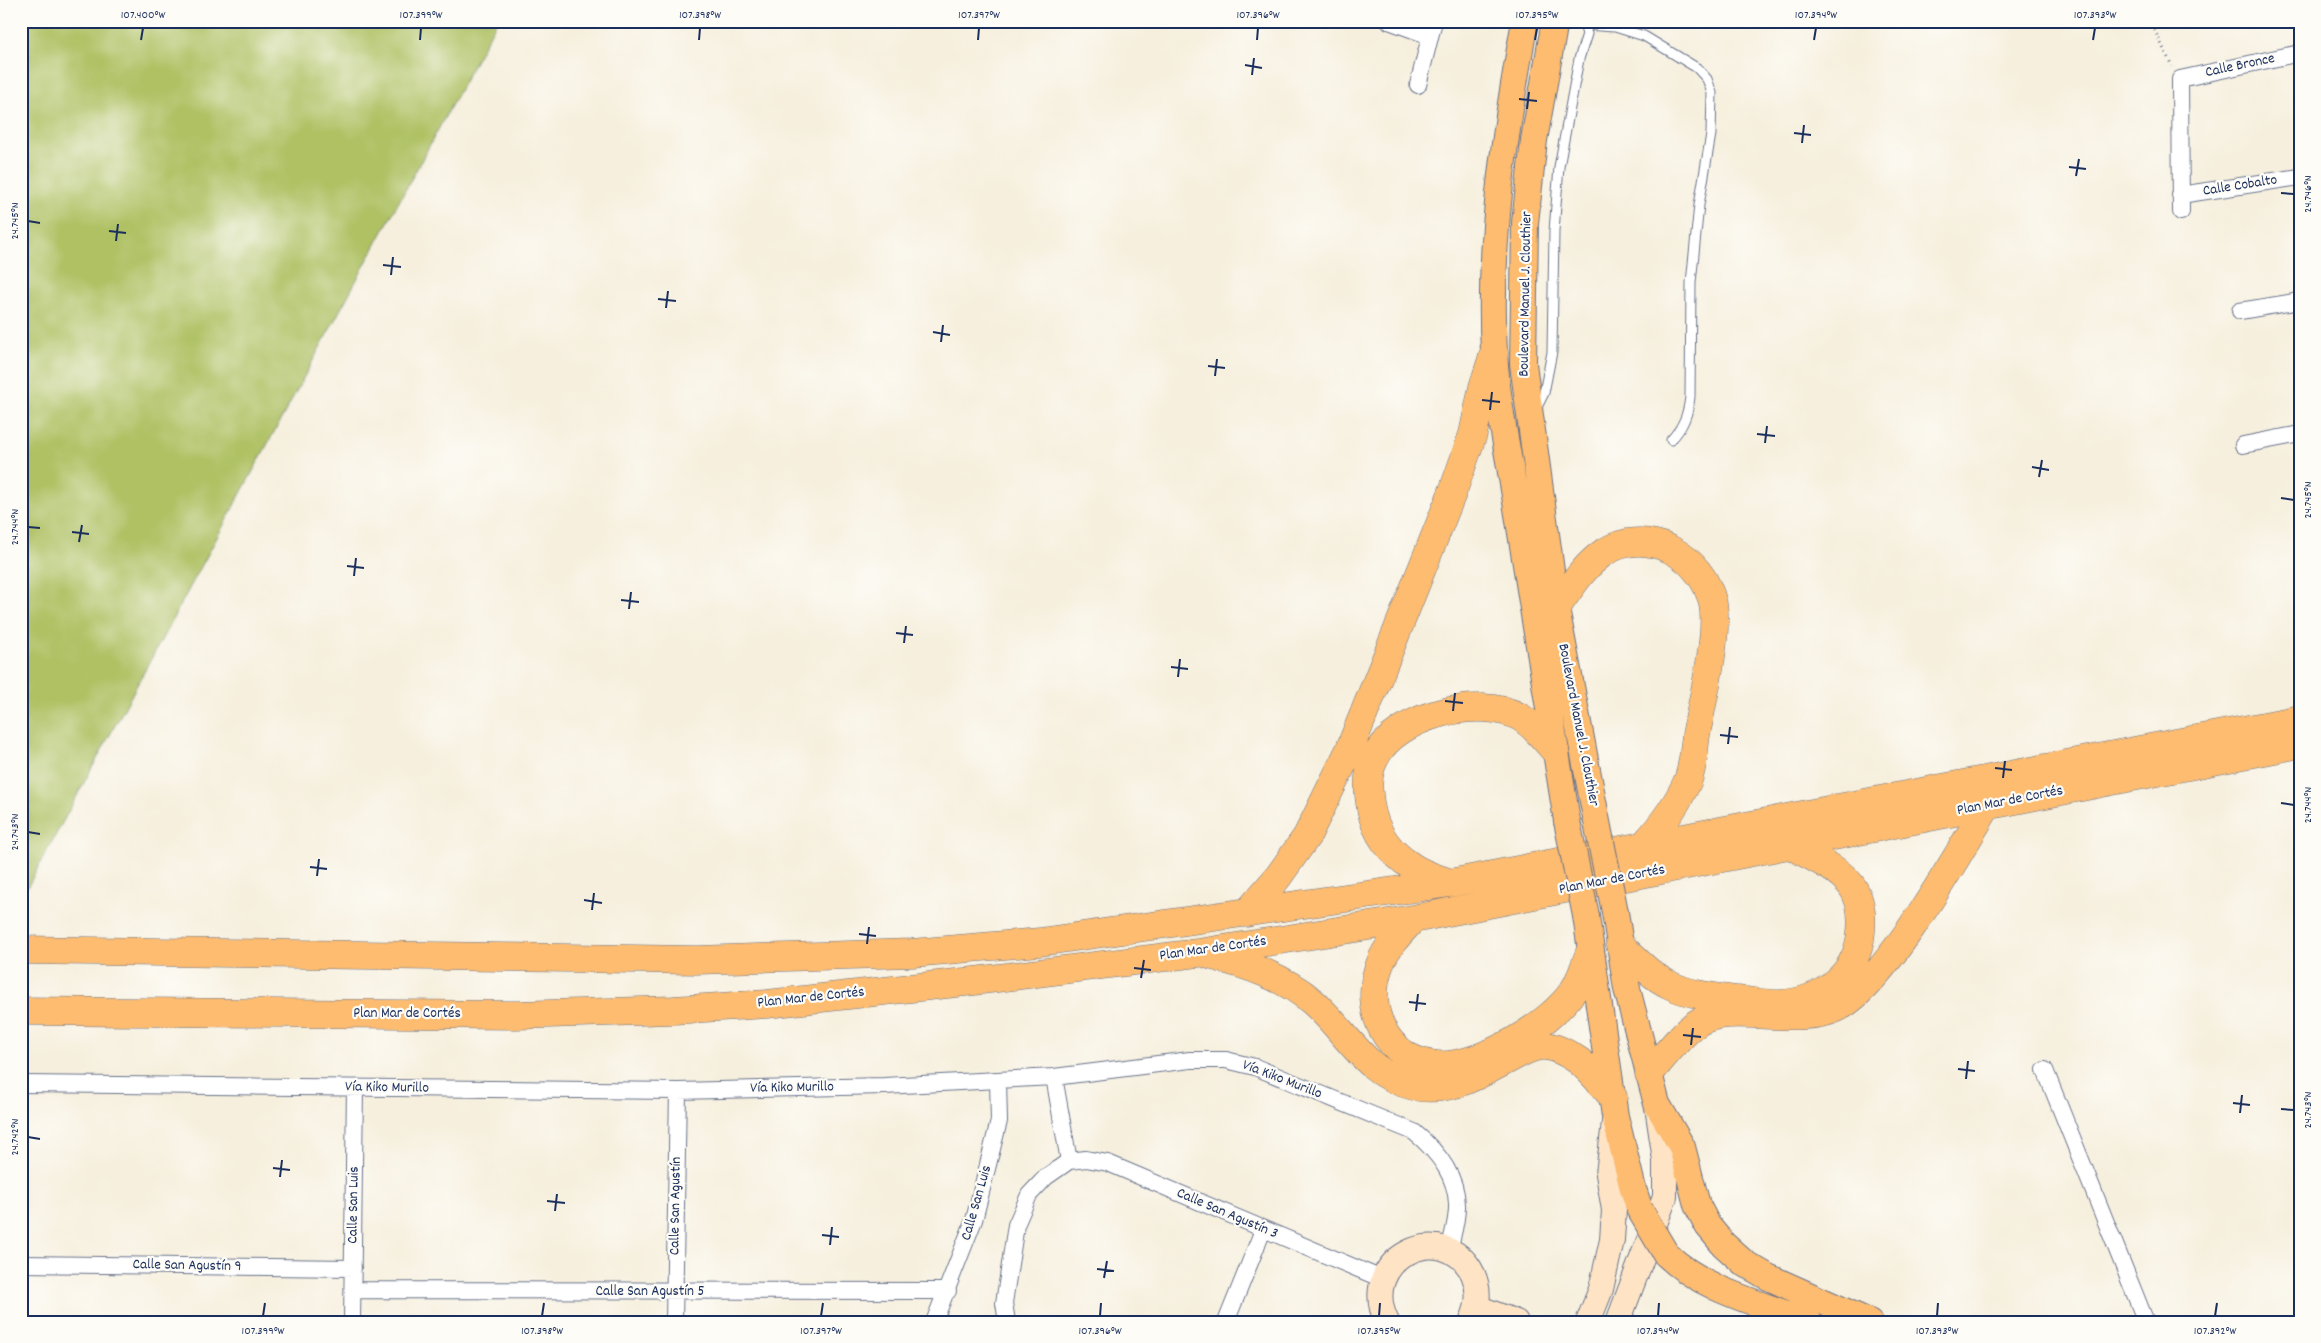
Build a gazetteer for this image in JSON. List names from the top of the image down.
{
  "streets": {
    "highway": ["Plan Mar de Cortés"],
    "main road": ["Boulevard Manuel J. Clouthier"],
    "street": [
      "Calle Bronce",
      "Calle Cobalto",
      "Vía Kiko Murillo",
      "Calle San Luis",
      "Calle San Agustín",
      "Calle San Agustín 3",
      "Calle San Agustín 9",
      "Calle San Agustín 5"
    ]
  },
  "crossings": [
    ["Calle Bronce", "Calle Cobalto"],
    ["Vía Kiko Murillo", "Calle San Luis"],
    ["Vía Kiko Murillo", "Calle San Agustín"],
    ["Calle San Luis", "Calle San Agustín 9"],
    ["Calle San Luis", "Calle San Agustín 5"],
    ["Calle San Agustín", "Calle San Agustín 5"]
  ],
  "coordinates": [
    "107.400°W",
    "107.399°W",
    "107.398°W",
    "107.397°W",
    "107.396°W",
    "107.395°W",
    "107.394°W",
    "107.393°W",
    "24.746°N",
    "24.745°N",
    "24.744°N",
    "24.743°N",
    "24.742°N",
    "107.392°W"
  ]
}
